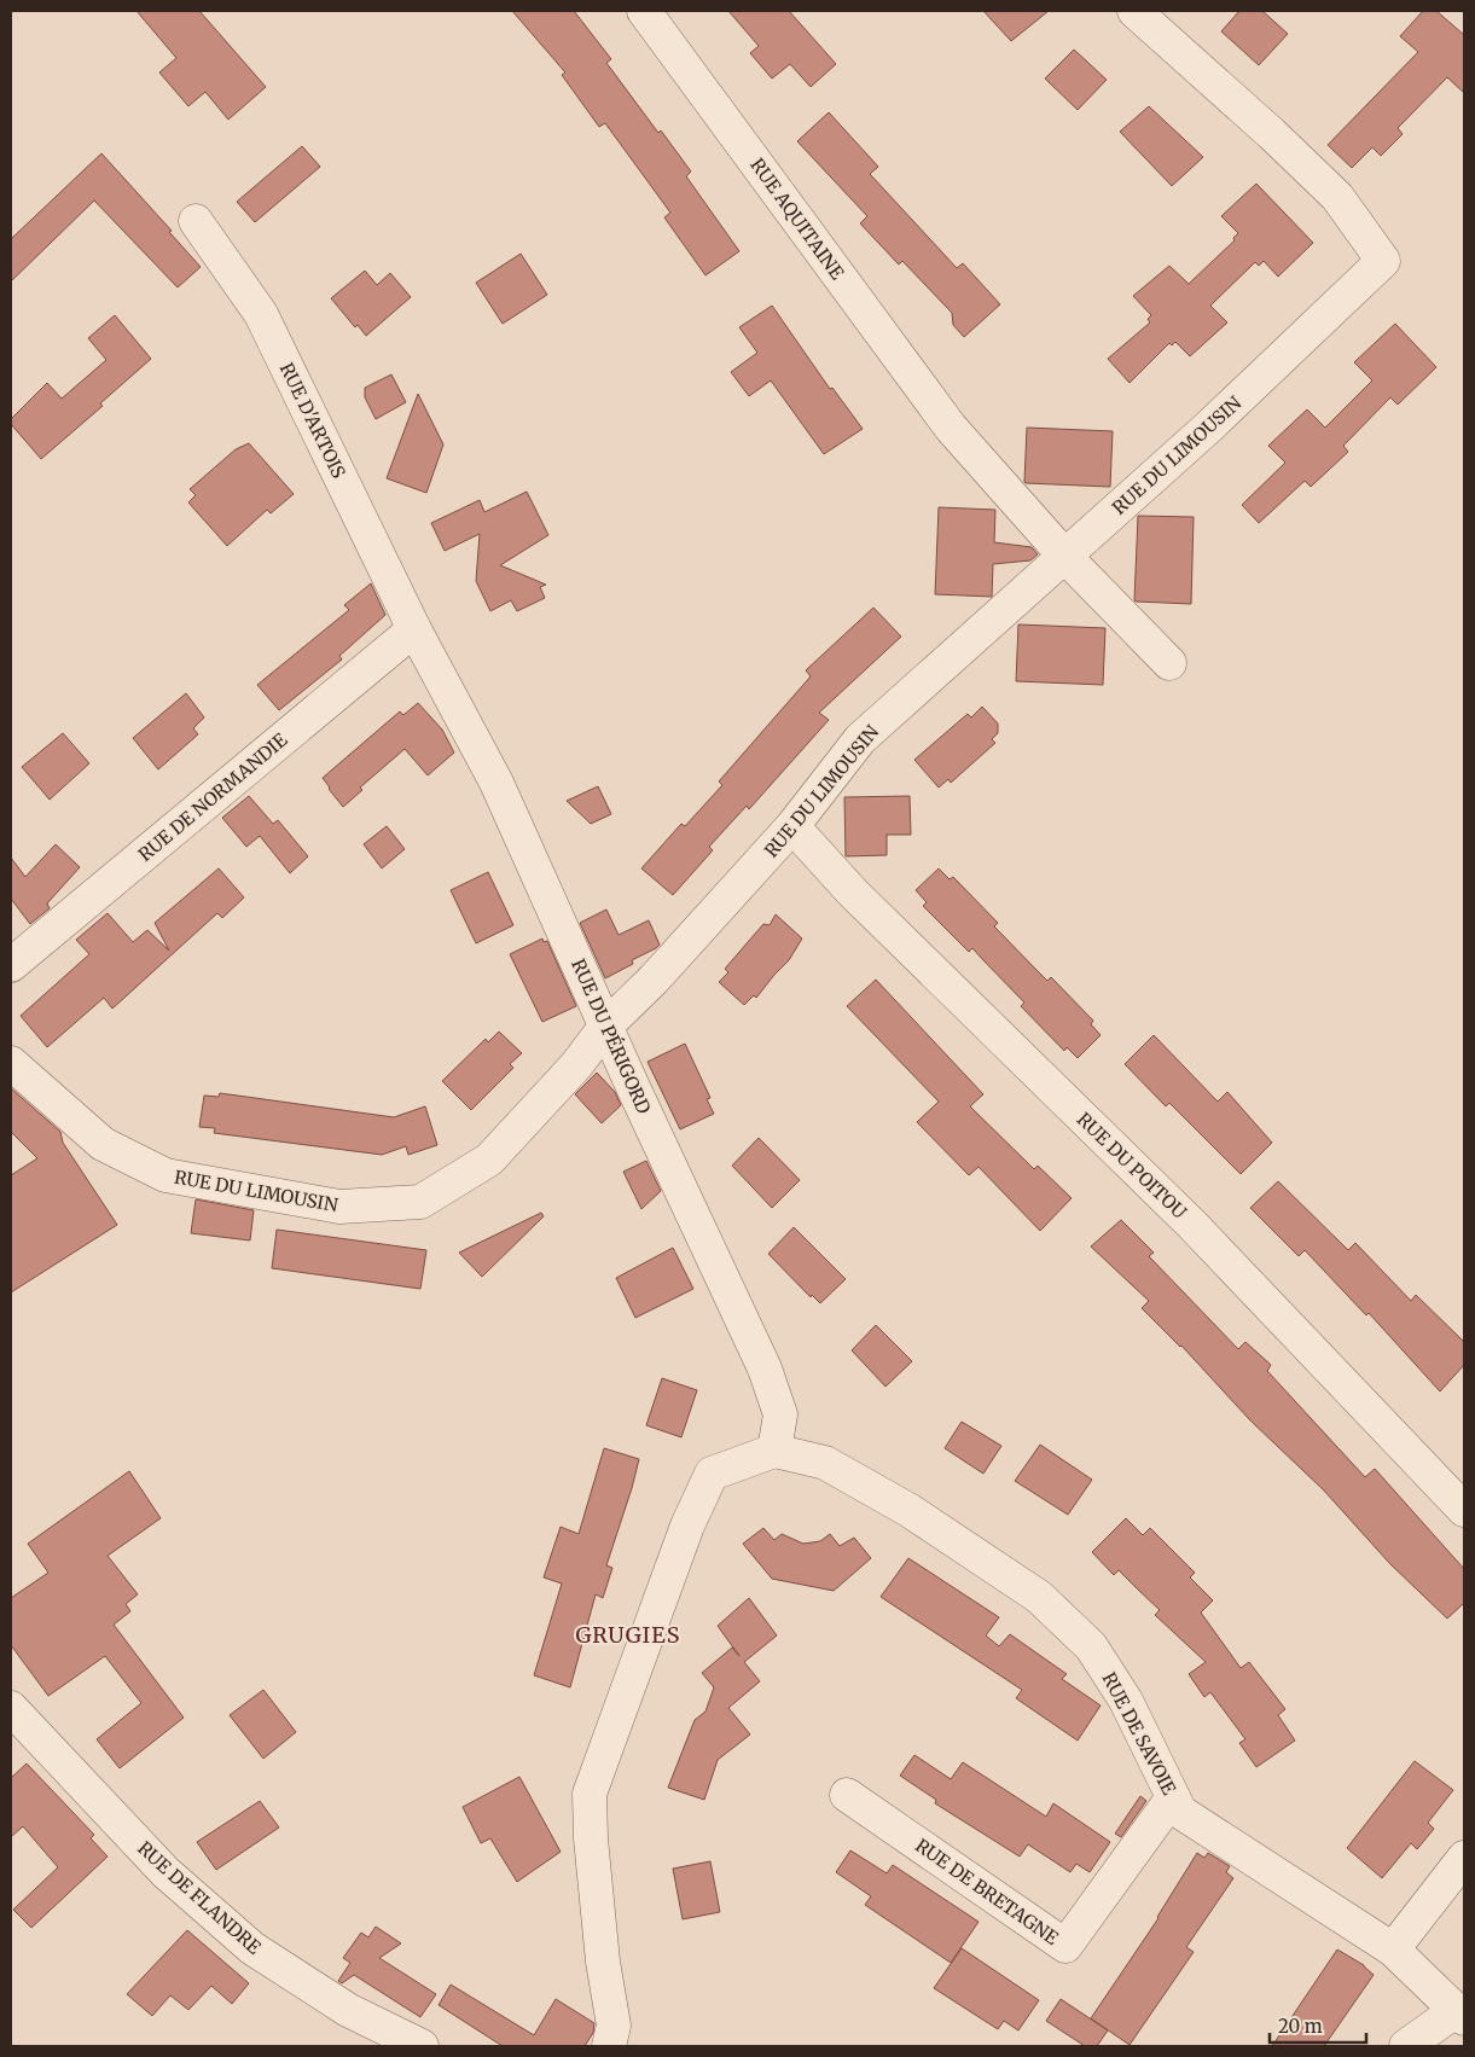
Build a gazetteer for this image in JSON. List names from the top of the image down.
{
  "streets": {
    "street": [
      "RUE AQUITAINE",
      "RUE D'ARTOIS",
      "RUE DU LIMOUSIN",
      "RUE DE NORMANDIE",
      "RUE DU PÉRIGORD",
      "RUE DU POITOU",
      "RUE DE SAVOIE",
      "RUE DE BRETAGNE",
      "RUE DE FLANDRE"
    ]
  },
  "crossings": [
    ["RUE AQUITAINE", "RUE DU LIMOUSIN"],
    ["RUE D'ARTOIS", "RUE DE NORMANDIE"],
    ["RUE D'ARTOIS", "RUE DU PÉRIGORD"],
    ["RUE DU LIMOUSIN", "RUE DU PÉRIGORD"],
    ["RUE DU LIMOUSIN", "RUE DU POITOU"],
    ["RUE DE NORMANDIE", "RUE DU PÉRIGORD"],
    ["RUE DU PÉRIGORD", "RUE DE SAVOIE"],
    ["RUE DE SAVOIE", "RUE DE BRETAGNE"]
  ],
  "districts": ["GRUGIES"],
  "scale_bar": "20 m"
}
